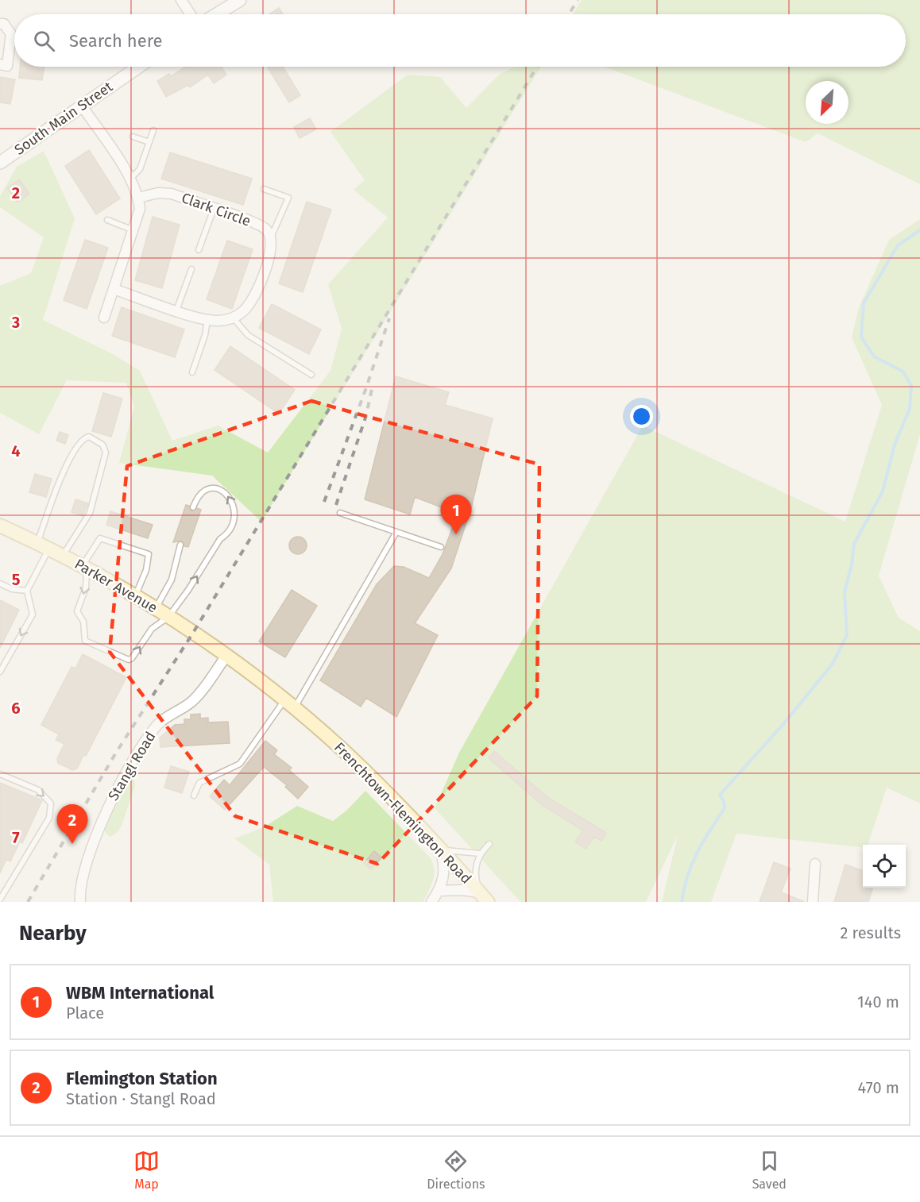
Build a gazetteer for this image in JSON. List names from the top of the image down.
{
  "streets": {
    "main road": ["Parker Avenue", "Frenchtown-Flemington Road"],
    "street": ["South Main Street", "Clark Circle", "Stangl Road"]
  },
  "crossings": [
    ["Parker Avenue", "Stangl Road"],
    ["Parker Avenue", "Frenchtown-Flemington Road"],
    ["Stangl Road", "Frenchtown-Flemington Road"]
  ],
  "north": "bottom left",
  "page": {
    "search": "Search here",
    "pins": ["1", "2"],
    "heading": ["Nearby", "2 results"],
    "list": [
      {
        "mark": "1",
        "name": "WBM International",
        "note": "Place",
        "value": "140 m"
      },
      {
        "mark": "2",
        "name": "Flemington Station",
        "note": "Station · Stangl Road",
        "value": "470 m"
      }
    ],
    "nav": ["Map", "Directions", "Saved"]
  },
  "grid": {
    "rows": [
      "2",
      "3",
      "4",
      "5",
      "6",
      "7"
    ]
  }
}
